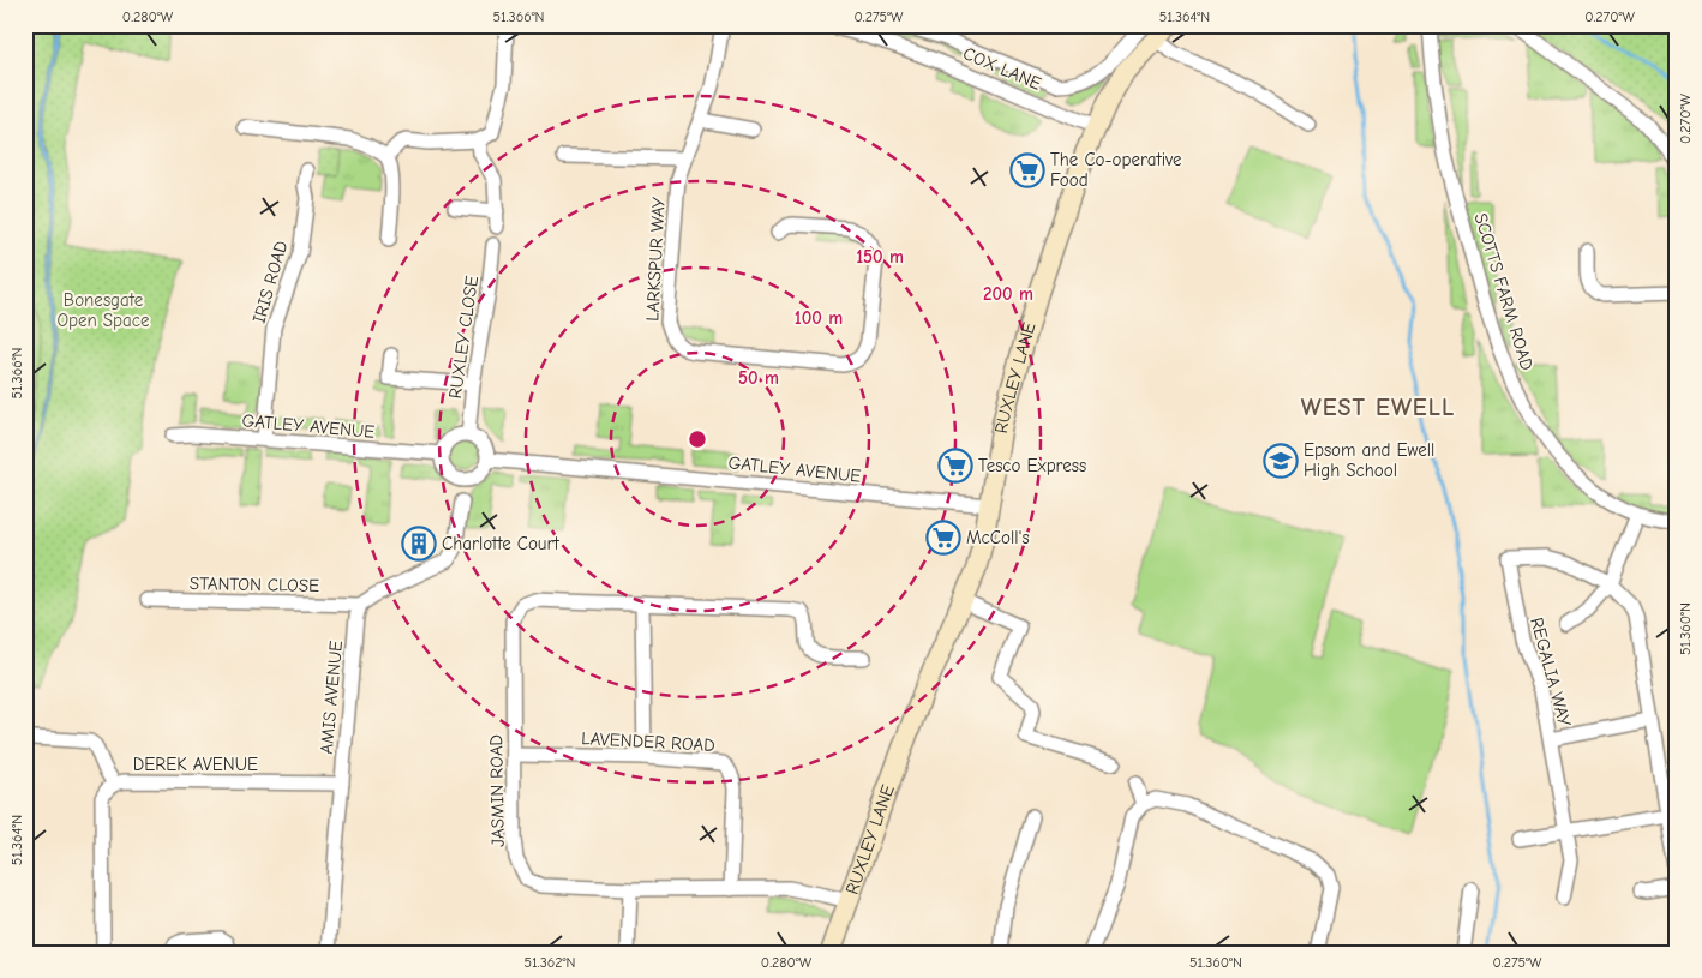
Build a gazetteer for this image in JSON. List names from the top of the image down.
{
  "streets": {
    "main road": ["RUXLEY LANE"],
    "street": [
      "COX LANE",
      "LARKSPUR WAY",
      "IRIS ROAD",
      "SCOTTS FARM ROAD",
      "RUXLEY CLOSE",
      "GATLEY AVENUE",
      "STANTON CLOSE",
      "REGALIA WAY",
      "AMIS AVENUE",
      "LAVENDER ROAD",
      "DEREK AVENUE",
      "JASMIN ROAD"
    ]
  },
  "crossings": [
    ["COX LANE", "RUXLEY LANE"],
    ["IRIS ROAD", "GATLEY AVENUE"],
    ["RUXLEY CLOSE", "GATLEY AVENUE"],
    ["RUXLEY LANE", "GATLEY AVENUE"],
    ["RUXLEY LANE", "JASMIN ROAD"],
    ["STANTON CLOSE", "AMIS AVENUE"],
    ["AMIS AVENUE", "DEREK AVENUE"],
    ["LAVENDER ROAD", "JASMIN ROAD"]
  ],
  "districts": ["WEST EWELL"],
  "parks": ["Bonesgate Open Space"],
  "places": {
    "supermarket": ["The Co-operative Food", "Tesco Express", "McColl's"],
    "school or university": ["Epsom and Ewell High School"],
    "building": ["Charlotte Court"]
  },
  "coordinates": [
    "0.280°W",
    "51.366°N",
    "0.275°W",
    "51.364°N",
    "0.270°W",
    "51.360°N",
    "51.362°N"
  ],
  "rings": [
    "150 m",
    "200 m",
    "100 m",
    "50 m"
  ]
}
